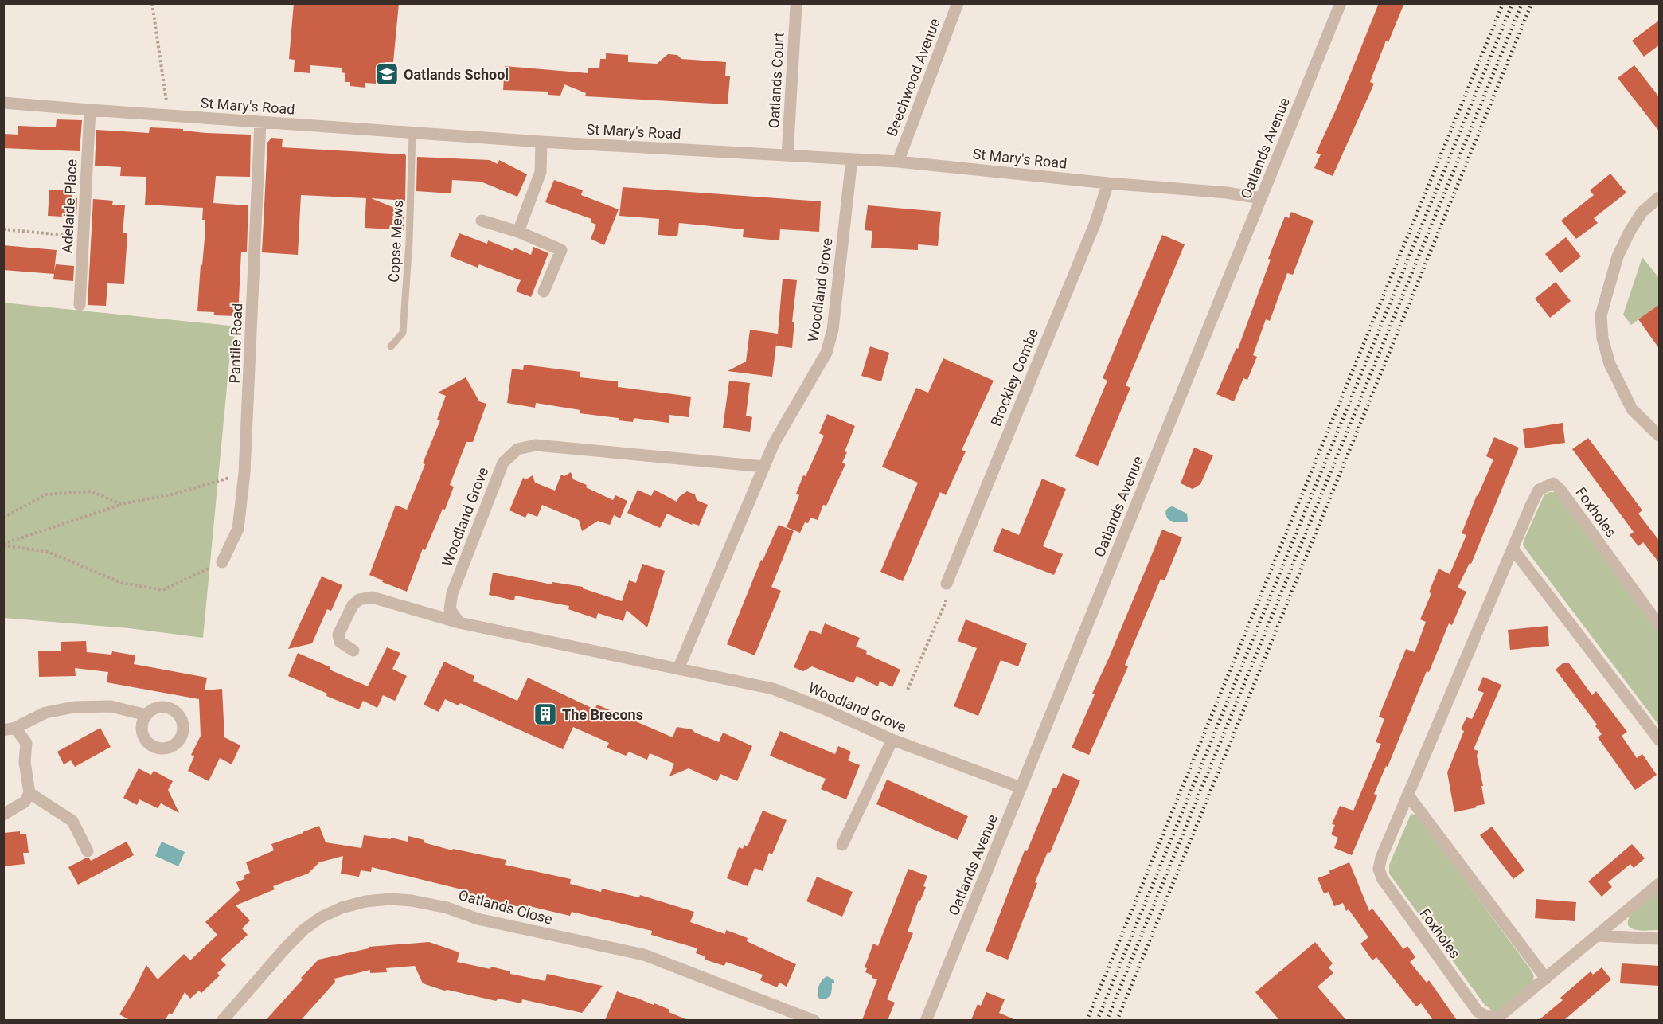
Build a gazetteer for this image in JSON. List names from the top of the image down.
{
  "streets": {
    "street": [
      "Beechwood Avenue",
      "Oatlands Court",
      "St Mary's Road",
      "Oatlands Avenue",
      "Adelaide Place",
      "Woodland Grove",
      "Pantile Road",
      "Brockley Combe",
      "Foxholes",
      "Oatlands Close"
    ],
    "lane": ["Copse Mews"]
  },
  "crossings": [
    ["Beechwood Avenue", "St Mary's Road"],
    ["Oatlands Court", "St Mary's Road"],
    ["St Mary's Road", "Oatlands Avenue"],
    ["St Mary's Road", "Adelaide Place"],
    ["St Mary's Road", "Copse Mews"],
    ["St Mary's Road", "Woodland Grove"],
    ["St Mary's Road", "Pantile Road"],
    ["St Mary's Road", "Brockley Combe"],
    ["Oatlands Avenue", "Woodland Grove"]
  ],
  "places": {
    "school or university": ["Oatlands School"],
    "building": ["The Brecons"]
  }
}
